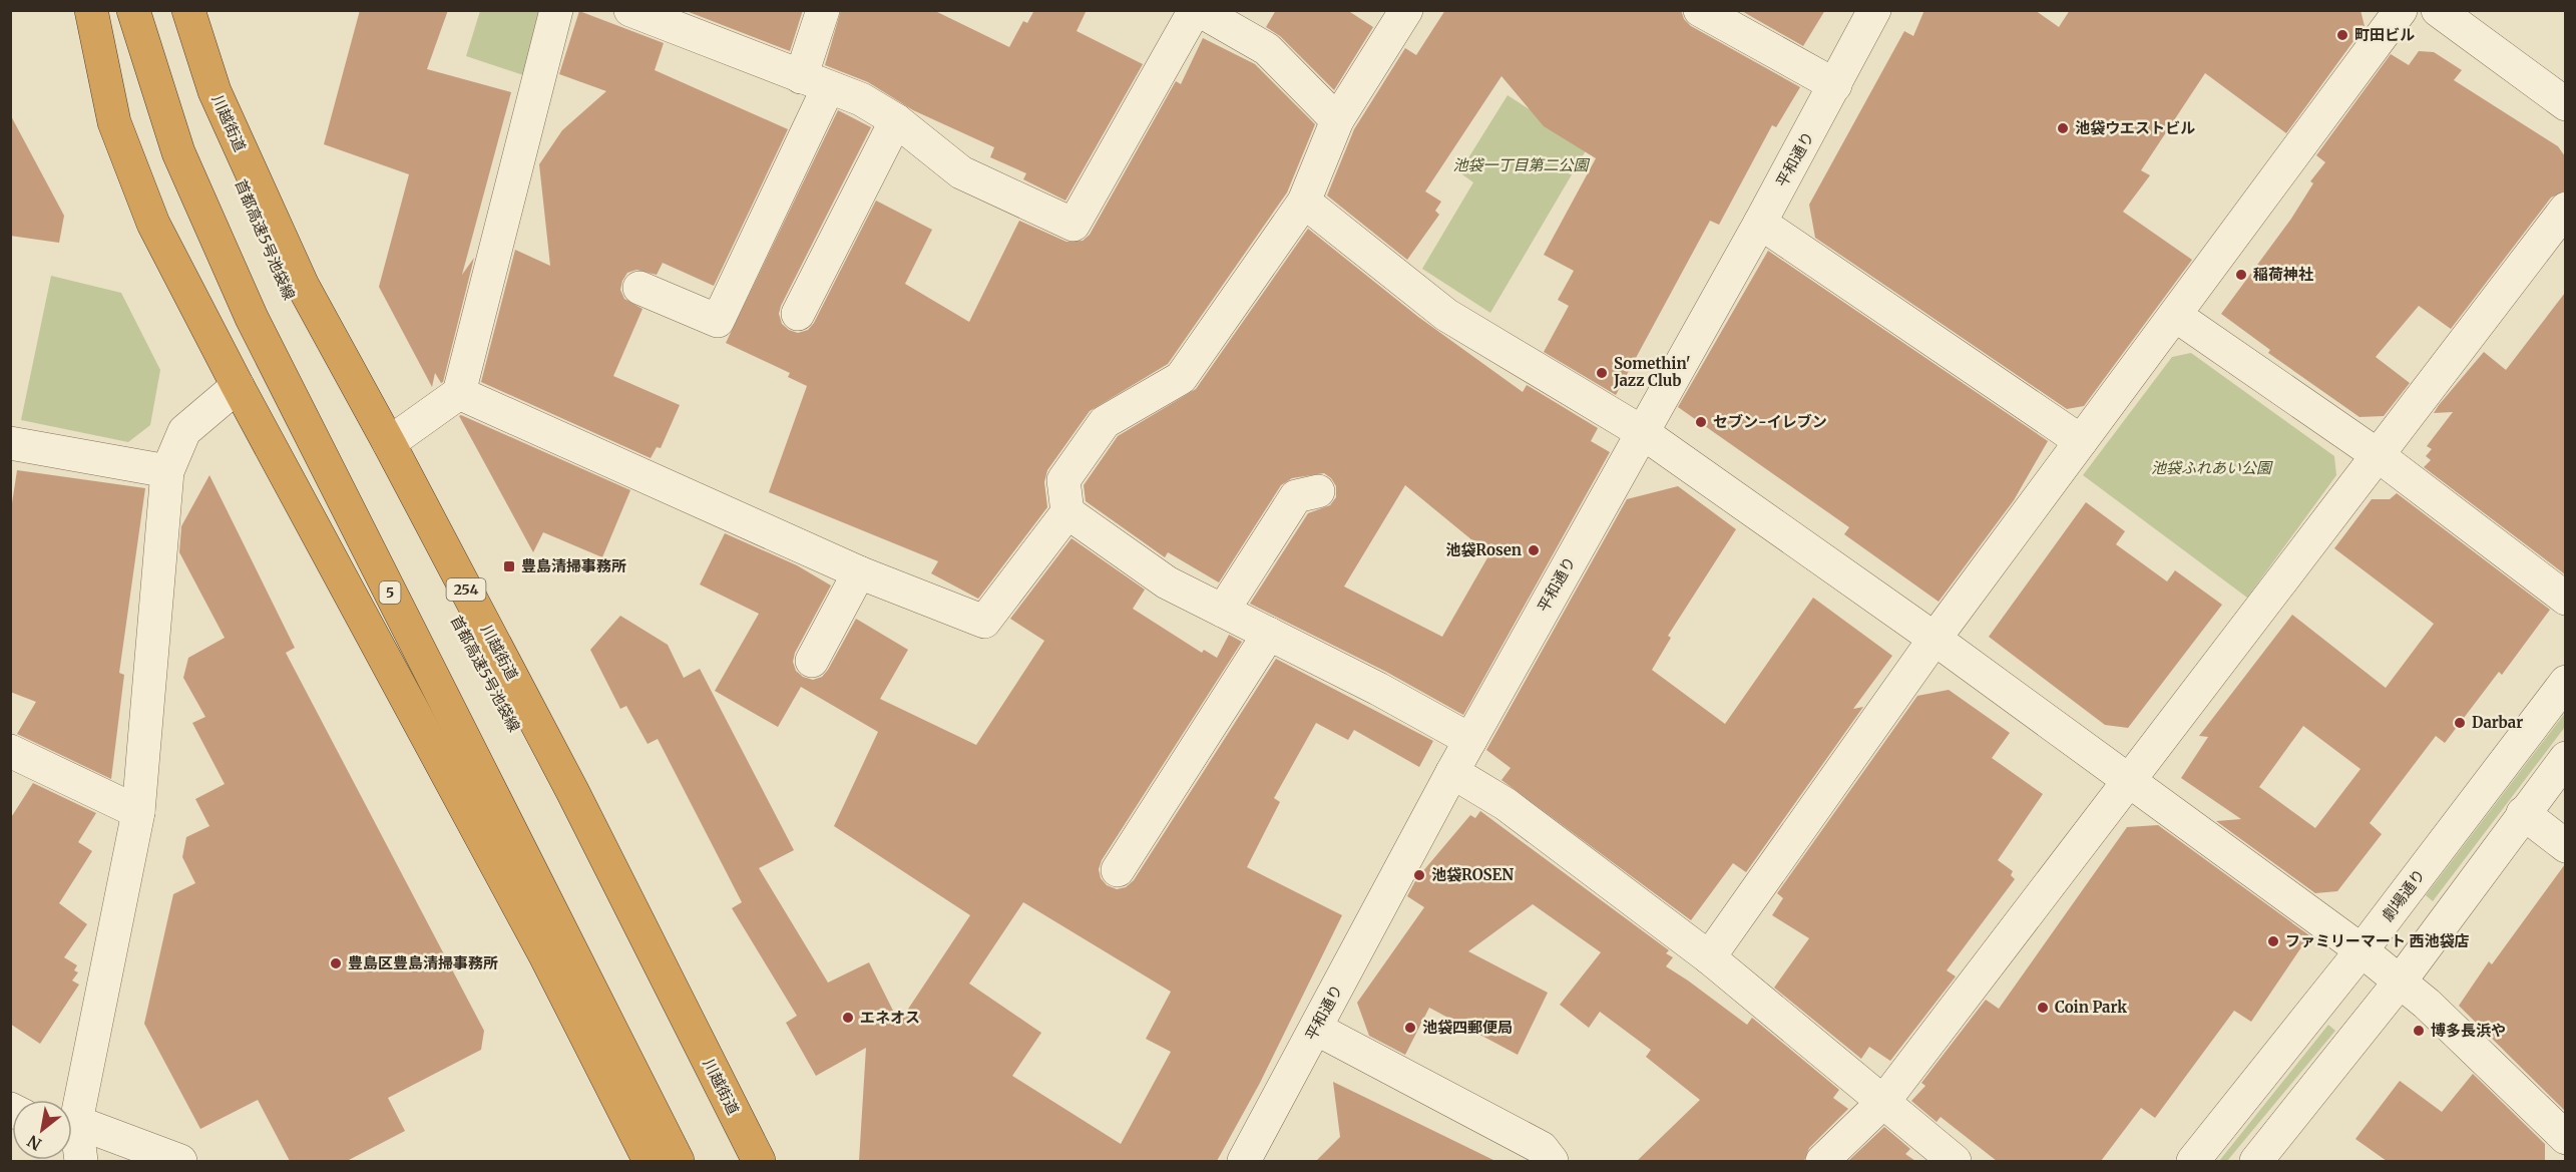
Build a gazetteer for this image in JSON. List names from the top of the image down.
{
  "streets": {
    "highway": [
      "川越街道",
      "首都高速5号池袋線",
      "254",
      "5"
    ],
    "street": ["平和通り", "劇場通り"]
  },
  "crossings": [
    ["川越街道", "首都高速5号池袋線"]
  ],
  "parks": ["池袋一丁目第二公園", "池袋ふれあい公園"],
  "places": {
    "other": [
      "町田ビル",
      "池袋ウエストビル",
      "稲荷神社",
      "Somethin' Jazz Club",
      "セブン-イレブン",
      "池袋Rosen",
      "Darbar",
      "池袋ROSEN",
      "ファミリーマート 西池袋店",
      "豊島区豊島清掃事務所",
      "Coin Park",
      "エネオス",
      "池袋四郵便局",
      "博多長浜や"
    ],
    "transit": ["豊島清掃事務所"]
  },
  "north": "bottom left"
}
